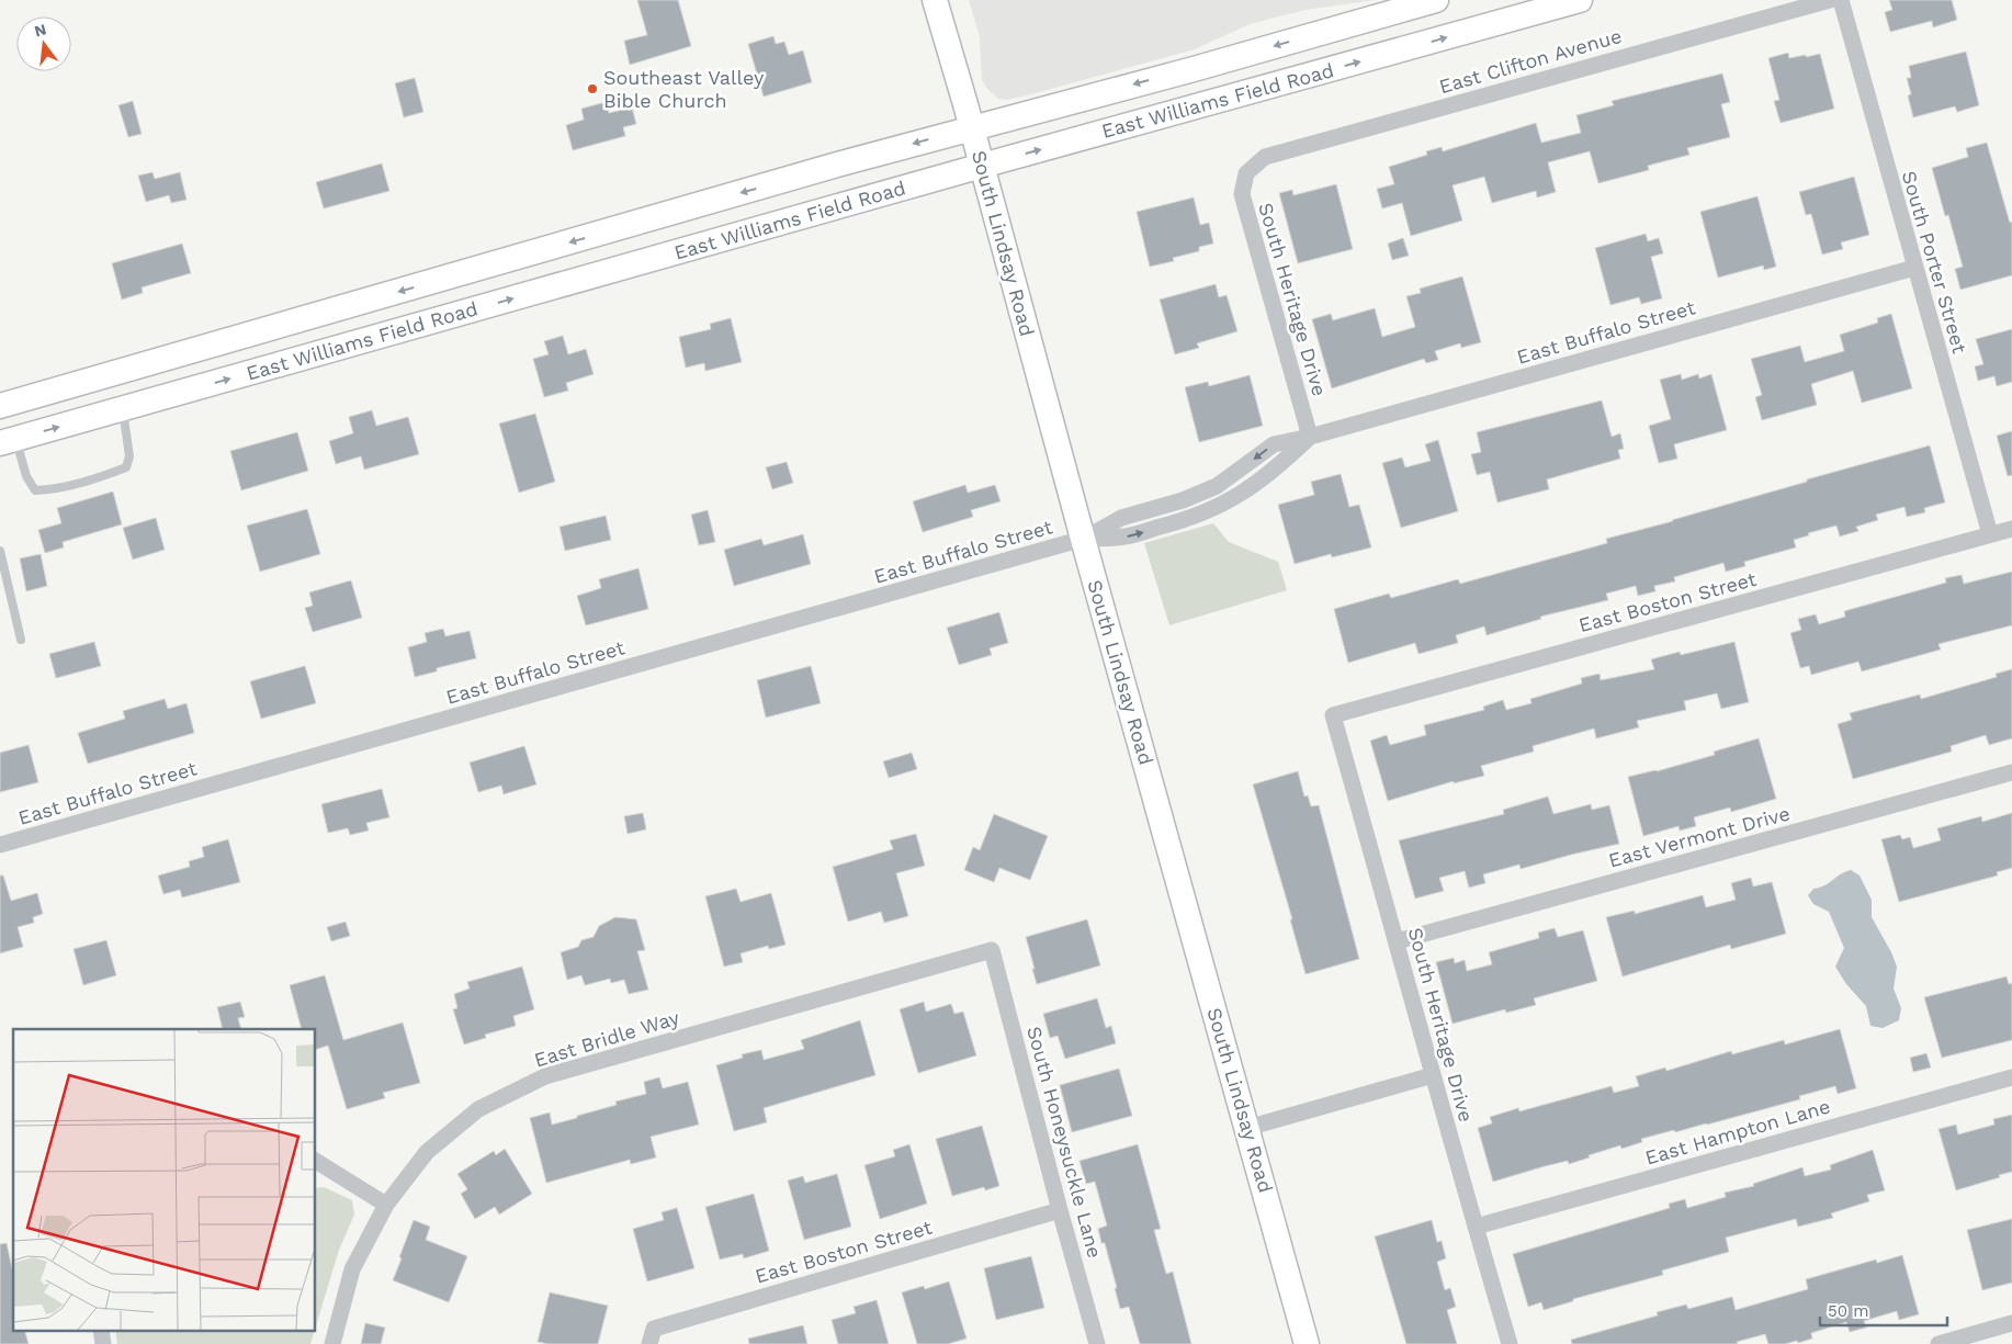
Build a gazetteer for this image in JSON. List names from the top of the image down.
{
  "streets": {
    "main road": ["East Williams Field Road", "South Lindsay Road"],
    "street": [
      "East Clifton Avenue",
      "South Porter Street",
      "South Heritage Drive",
      "East Buffalo Street",
      "East Boston Street",
      "East Vermont Drive",
      "East Bridle Way",
      "East Hampton Lane",
      "South Honeysuckle Lane"
    ]
  },
  "crossings": [
    ["East Clifton Avenue", "South Heritage Drive"],
    ["East Williams Field Road", "South Lindsay Road"],
    ["South Lindsay Road", "East Buffalo Street"],
    ["South Porter Street", "East Buffalo Street"],
    ["South Porter Street", "East Boston Street"],
    ["South Heritage Drive", "East Buffalo Street"],
    ["South Heritage Drive", "East Boston Street"],
    ["South Heritage Drive", "East Vermont Drive"],
    ["South Heritage Drive", "East Hampton Lane"],
    ["East Boston Street", "South Honeysuckle Lane"],
    ["East Bridle Way", "South Honeysuckle Lane"]
  ],
  "places": ["Southeast Valley Bible Church"],
  "scale_bar": "50 m",
  "north": "top"
}
